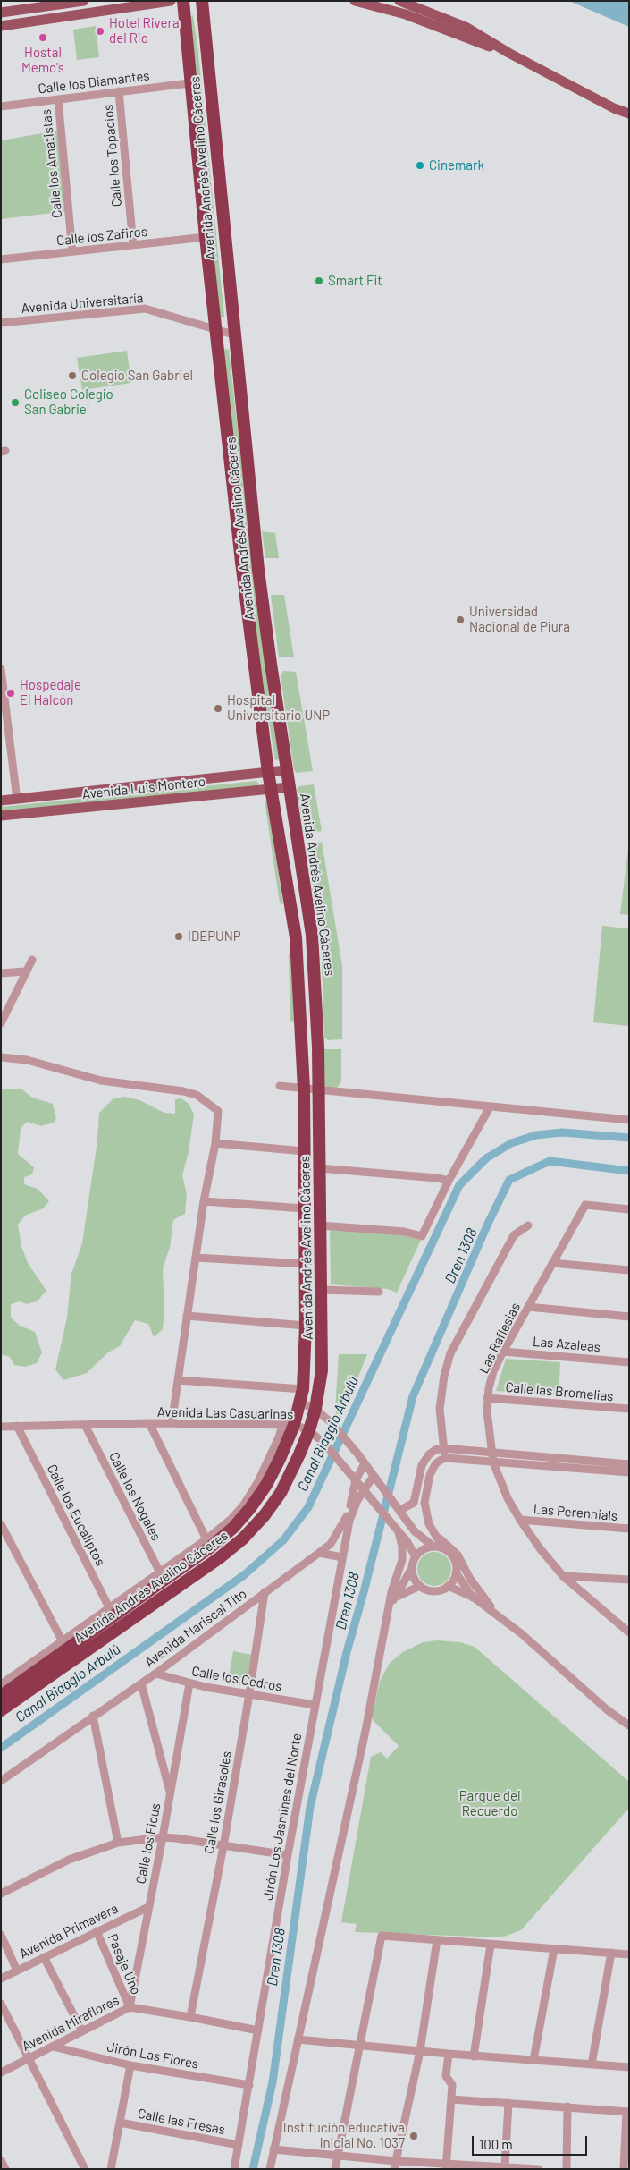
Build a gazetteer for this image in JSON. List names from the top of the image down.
{
  "streets": {
    "highway": ["Avenida Andrés Avelino Cáceres"],
    "main road": ["Avenida Luis Montero"],
    "street": [
      "Calle los Diamantes",
      "Calle los Topacios",
      "Calle los Amatistas",
      "Calle los Zafiros",
      "Avenida Universitaría",
      "Las Raflesias",
      "Las Azaleas",
      "Calle las Bromelias",
      "Avenida Las Casuarinas",
      "Calle los Nogales",
      "Las Perennials",
      "Calle los Eucaliptos",
      "Avenida Mariscal Tito",
      "Calle los Cedros",
      "Calle los Girasoles",
      "Jirón Los Jasmines del Norte",
      "Calle los Ficus",
      "Avenida Primavera",
      "Pasaje Uno",
      "Avenida Miraflores",
      "Jirón Las Flores",
      "Calle las Fresas"
    ]
  },
  "crossings": [
    ["Calle los Diamantes", "Calle los Topacios"],
    ["Calle los Diamantes", "Calle los Amatistas"],
    ["Calle los Diamantes", "Avenida Andrés Avelino Cáceres"],
    ["Calle los Topacios", "Calle los Zafiros"],
    ["Calle los Amatistas", "Calle los Zafiros"],
    ["Avenida Andrés Avelino Cáceres", "Calle los Zafiros"],
    ["Avenida Andrés Avelino Cáceres", "Avenida Universitaría"],
    ["Avenida Andrés Avelino Cáceres", "Avenida Luis Montero"],
    ["Avenida Andrés Avelino Cáceres", "Avenida Las Casuarinas"],
    ["Avenida Andrés Avelino Cáceres", "Calle los Nogales"],
    ["Avenida Andrés Avelino Cáceres", "Calle los Eucaliptos"],
    ["Las Raflesias", "Las Azaleas"],
    ["Las Raflesias", "Calle las Bromelias"],
    ["Las Raflesias", "Las Perennials"],
    ["Avenida Las Casuarinas", "Calle los Nogales"],
    ["Avenida Las Casuarinas", "Calle los Eucaliptos"],
    ["Avenida Las Casuarinas", "Avenida Mariscal Tito"],
    ["Avenida Las Casuarinas", "Jirón Los Jasmines del Norte"],
    ["Avenida Mariscal Tito", "Calle los Cedros"],
    ["Avenida Mariscal Tito", "Calle los Girasoles"],
    ["Calle los Cedros", "Calle los Girasoles"],
    ["Calle los Cedros", "Jirón Los Jasmines del Norte"],
    ["Calle los Cedros", "Calle los Ficus"],
    ["Calle los Girasoles", "Avenida Miraflores"],
    ["Jirón Los Jasmines del Norte", "Avenida Miraflores"],
    ["Jirón Los Jasmines del Norte", "Jirón Las Flores"],
    ["Jirón Los Jasmines del Norte", "Calle las Fresas"],
    ["Calle los Ficus", "Avenida Primavera"],
    ["Calle los Ficus", "Pasaje Uno"],
    ["Calle los Ficus", "Avenida Miraflores"],
    ["Avenida Primavera", "Pasaje Uno"],
    ["Pasaje Uno", "Avenida Miraflores"],
    ["Avenida Miraflores", "Jirón Las Flores"]
  ],
  "water": ["Dren 1308", "Canal Biaggio Arbulú"],
  "parks": ["Parque del Recuerdo"],
  "places": [
    "Hotel Rivera del Rio",
    "Hostal Memo's",
    "Cinemark",
    "Smart Fit",
    "Colegio San Gabriel",
    "Coliseo Colegio San Gabriel",
    "Universidad Nacional de Piura",
    "Hospedaje El Halcón",
    "Hospital Universitario UNP",
    "IDEPUNP",
    "Institución educativa inicial No. 1037"
  ],
  "scale_bar": "100 m"
}
